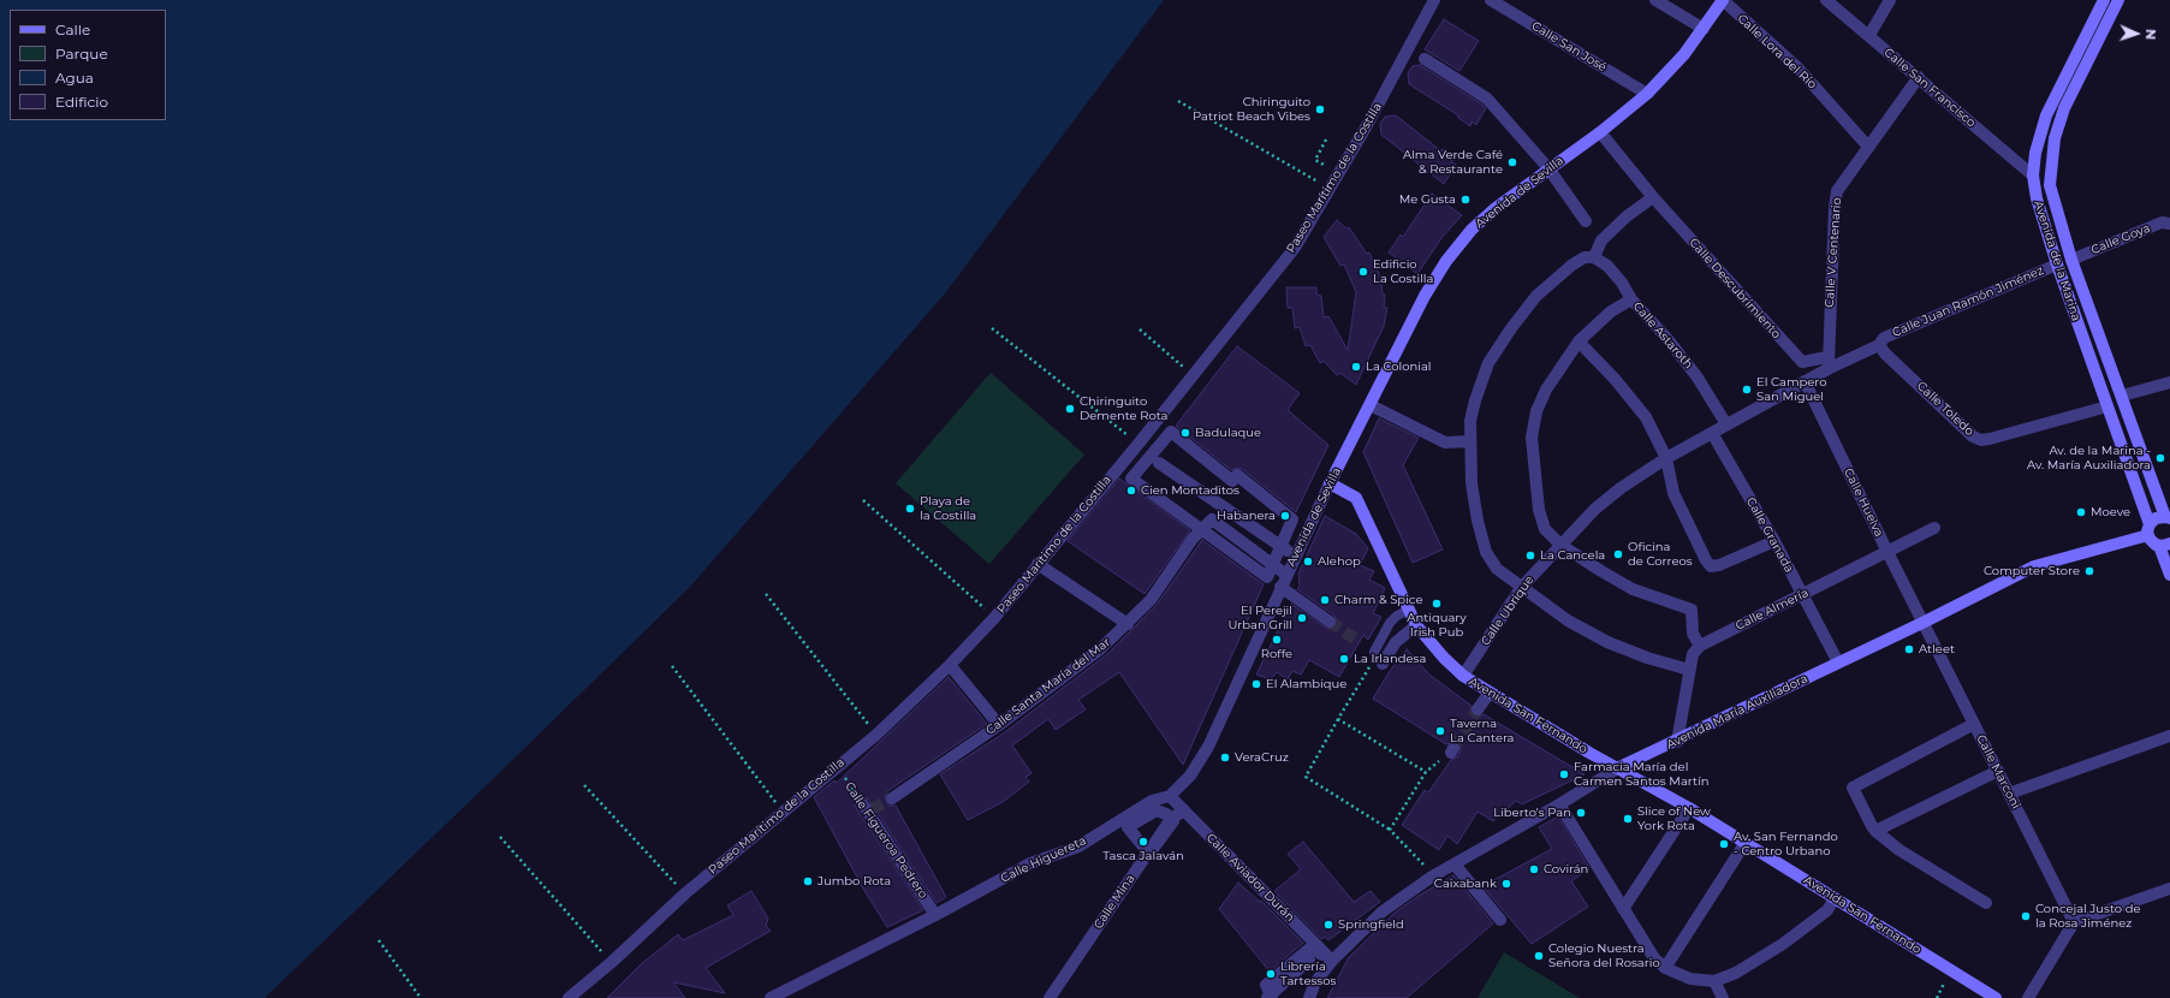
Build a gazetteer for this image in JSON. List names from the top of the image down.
{
  "streets": {
    "street": [
      "Calle San José",
      "Calle Lora del Río",
      "Calle San Francisco",
      "Paseo Marítimo de la Costilla",
      "Avenida de Sevilla",
      "Calle Goya",
      "Calle V Centenario",
      "Avenida de la Marina",
      "Calle Descubrimiento",
      "Calle Juan Ramón Jiménez",
      "Calle Astaroth",
      "Calle Toledo",
      "Calle Huelva",
      "Calle Granada",
      "Calle Almería",
      "Calle Ubrique",
      "Calle Santa María del Mar",
      "Avenida María Auxiliadora",
      "Avenida San Fernando",
      "Calle Marconi",
      "Calle Figueroa Pedrero",
      "Calle Higuereta",
      "Calle Aviador Durán",
      "Calle Mina"
    ]
  },
  "crossings": [
    ["Calle San José", "Avenida de Sevilla"],
    ["Calle Lora del Río", "Avenida de Sevilla"],
    ["Calle Lora del Río", "Calle V Centenario"],
    ["Calle San Francisco", "Calle V Centenario"],
    ["Calle San Francisco", "Avenida de la Marina"],
    ["Paseo Marítimo de la Costilla", "Calle Figueroa Pedrero"],
    ["Avenida de Sevilla", "Avenida San Fernando"],
    ["Avenida de Sevilla", "Calle Higuereta"],
    ["Calle Goya", "Avenida de la Marina"],
    ["Calle V Centenario", "Calle Descubrimiento"],
    ["Calle V Centenario", "Calle Juan Ramón Jiménez"],
    ["Avenida de la Marina", "Calle Juan Ramón Jiménez"],
    ["Avenida de la Marina", "Calle Toledo"],
    ["Avenida de la Marina", "Avenida María Auxiliadora"],
    ["Calle Descubrimiento", "Calle Juan Ramón Jiménez"],
    ["Calle Juan Ramón Jiménez", "Calle Toledo"],
    ["Calle Juan Ramón Jiménez", "Calle Huelva"],
    ["Calle Juan Ramón Jiménez", "Calle Ubrique"],
    ["Calle Astaroth", "Calle Ubrique"],
    ["Calle Huelva", "Calle Almería"],
    ["Calle Huelva", "Calle Ubrique"],
    ["Calle Huelva", "Avenida María Auxiliadora"],
    ["Calle Huelva", "Calle Marconi"],
    ["Calle Granada", "Calle Almería"],
    ["Calle Granada", "Calle Ubrique"],
    ["Calle Granada", "Avenida María Auxiliadora"],
    ["Calle Ubrique", "Avenida San Fernando"],
    ["Avenida María Auxiliadora", "Avenida San Fernando"],
    ["Avenida María Auxiliadora", "Calle Marconi"],
    ["Avenida María Auxiliadora", "Calle Aviador Durán"],
    ["Calle Figueroa Pedrero", "Calle Higuereta"],
    ["Calle Higuereta", "Calle Aviador Durán"],
    ["Calle Aviador Durán", "Calle Mina"]
  ],
  "places": [
    "Chiringuito Patriot Beach Vibes",
    "Alma Verde Café & Restaurante",
    "Me Gusta",
    "Edificio La Costilla",
    "La Colonial",
    "El Campero San Miguel",
    "Chiringuito Demente Rota",
    "Badulaque",
    "Av. de la Marina - Av. María Auxiliadora",
    "Cien Montaditos",
    "Playa de la Costilla",
    "Moeve",
    "Habanera",
    "Oficina de Correos",
    "La Cancela",
    "Alehop",
    "Computer Store",
    "Charm & Spice",
    "Antiquary Irish Pub",
    "El Perejil Urban Grill",
    "Roffe",
    "Atleet",
    "La Irlandesa",
    "El Alambique",
    "Taverna La Cantera",
    "VeraCruz",
    "Farmacia María del Carmen Santos Martín",
    "Liberto's Pan",
    "Slice of New York Rota",
    "Tasca Jalaván",
    "Av. San Fernando - Centro Urbano",
    "Covirán",
    "Jumbo Rota",
    "Caixabank",
    "Concejal Justo de la Rosa Jiménez",
    "Springfield",
    "Colegio Nuestra Señora del Rosario",
    "Librería Tartessos"
  ],
  "legend": [
    "Calle",
    "Parque",
    "Agua",
    "Edificio"
  ],
  "north": "right"
}
